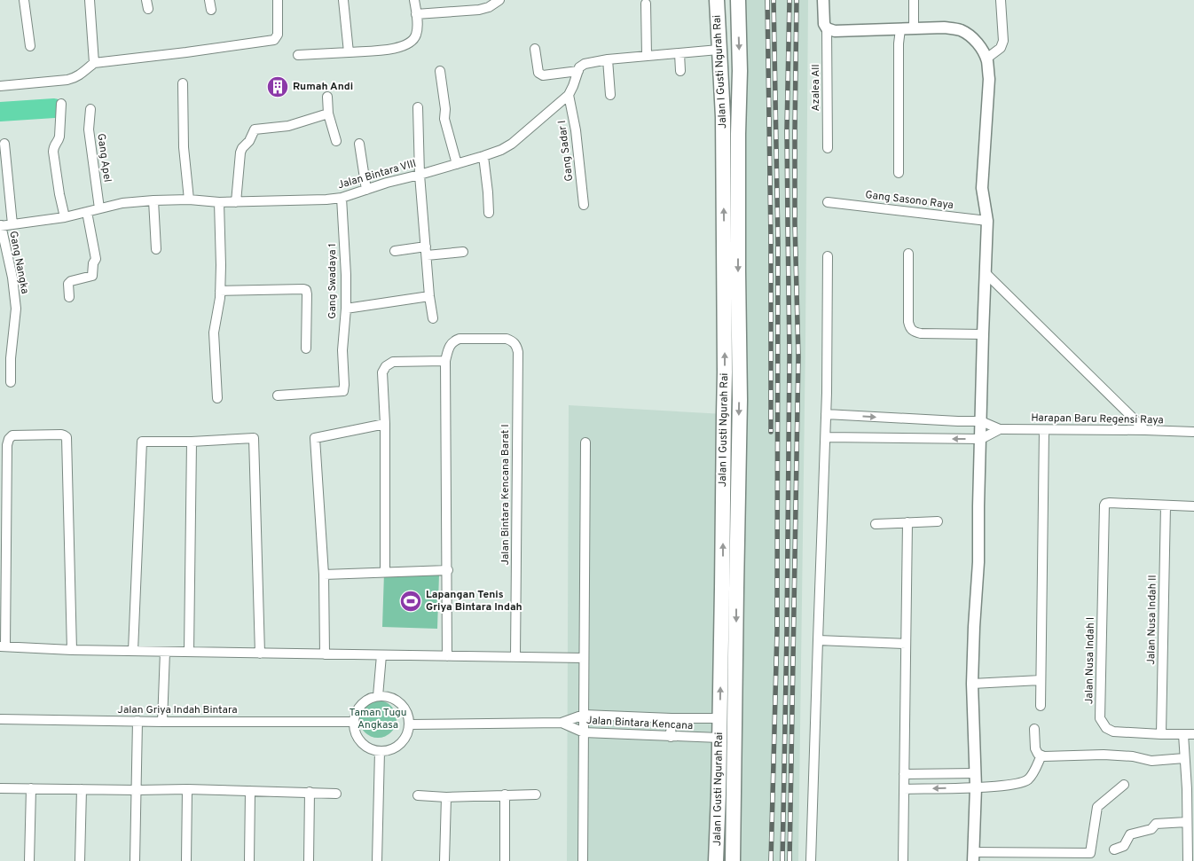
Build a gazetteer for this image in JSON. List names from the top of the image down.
{
  "streets": {
    "main road": ["Jalan I Gusti Ngurah Rai"],
    "street": [
      "Azalea All",
      "Gang Sadar I",
      "Gang Apel",
      "Jalan Bintara VIII",
      "Gang Sasono Raya",
      "Gang Nangka",
      "Gang Swadaya 1",
      "Harapan Baru Regensi Raya",
      "Jalan Bintara Kencana Barat I",
      "Jalan Nusa Indah II",
      "Jalan Nusa Indah I",
      "Jalan Griya Indah Bintara",
      "Jalan Bintara Kencana"
    ]
  },
  "crossings": [
    ["Jalan I Gusti Ngurah Rai", "Jalan Bintara Kencana"],
    ["Gang Sadar I", "Jalan Bintara VIII"],
    ["Gang Apel", "Jalan Bintara VIII"],
    ["Jalan Bintara VIII", "Gang Nangka"],
    ["Jalan Bintara VIII", "Gang Swadaya 1"],
    ["Jalan Nusa Indah II", "Jalan Nusa Indah I"],
    ["Jalan Griya Indah Bintara", "Jalan Bintara Kencana"]
  ],
  "parks": ["Taman Tugu Angkasa"],
  "places": {
    "building": ["Rumah Andi"],
    "sports": ["Lapangan Tenis Griya Bintara Indah"]
  }
}
